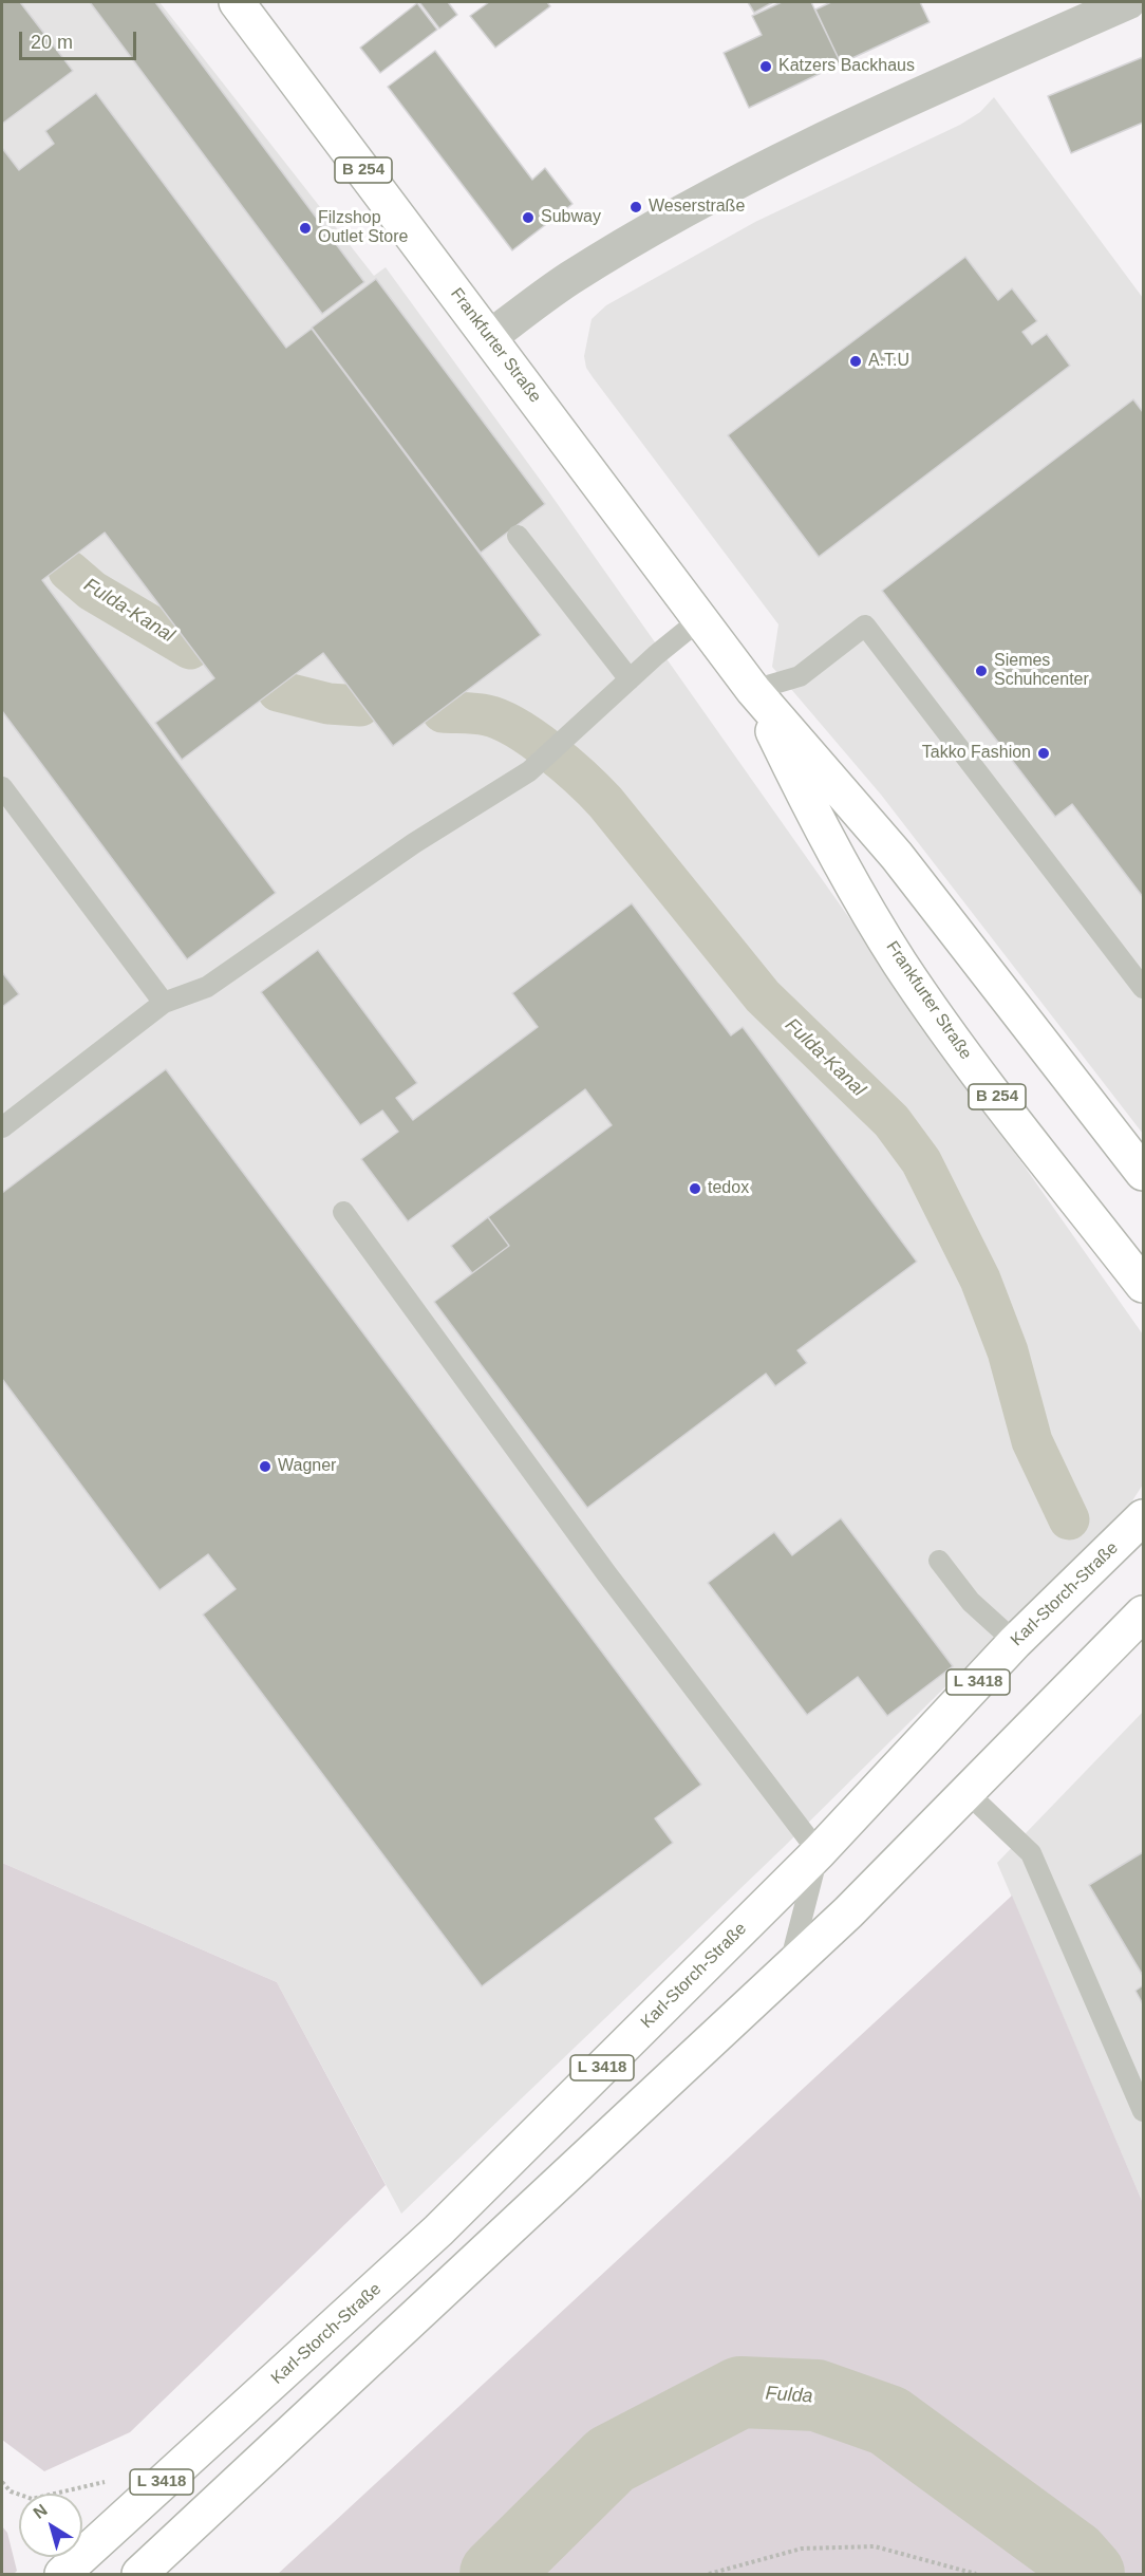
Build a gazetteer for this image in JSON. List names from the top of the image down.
{
  "streets": {
    "main road": [
      "B 254",
      "Frankfurter Straße",
      "Karl-Storch-Straße",
      "L 3418"
    ]
  },
  "water": ["Fulda-Kanal", "Fulda"],
  "places": [
    "Katzers Backhaus",
    "Weserstraße",
    "Subway",
    "Filzshop Outlet Store",
    "A.T.U",
    "Siemes Schuhcenter",
    "Takko Fashion",
    "tedox",
    "Wagner"
  ],
  "scale_bar": "20 m",
  "north": "top left"
}
